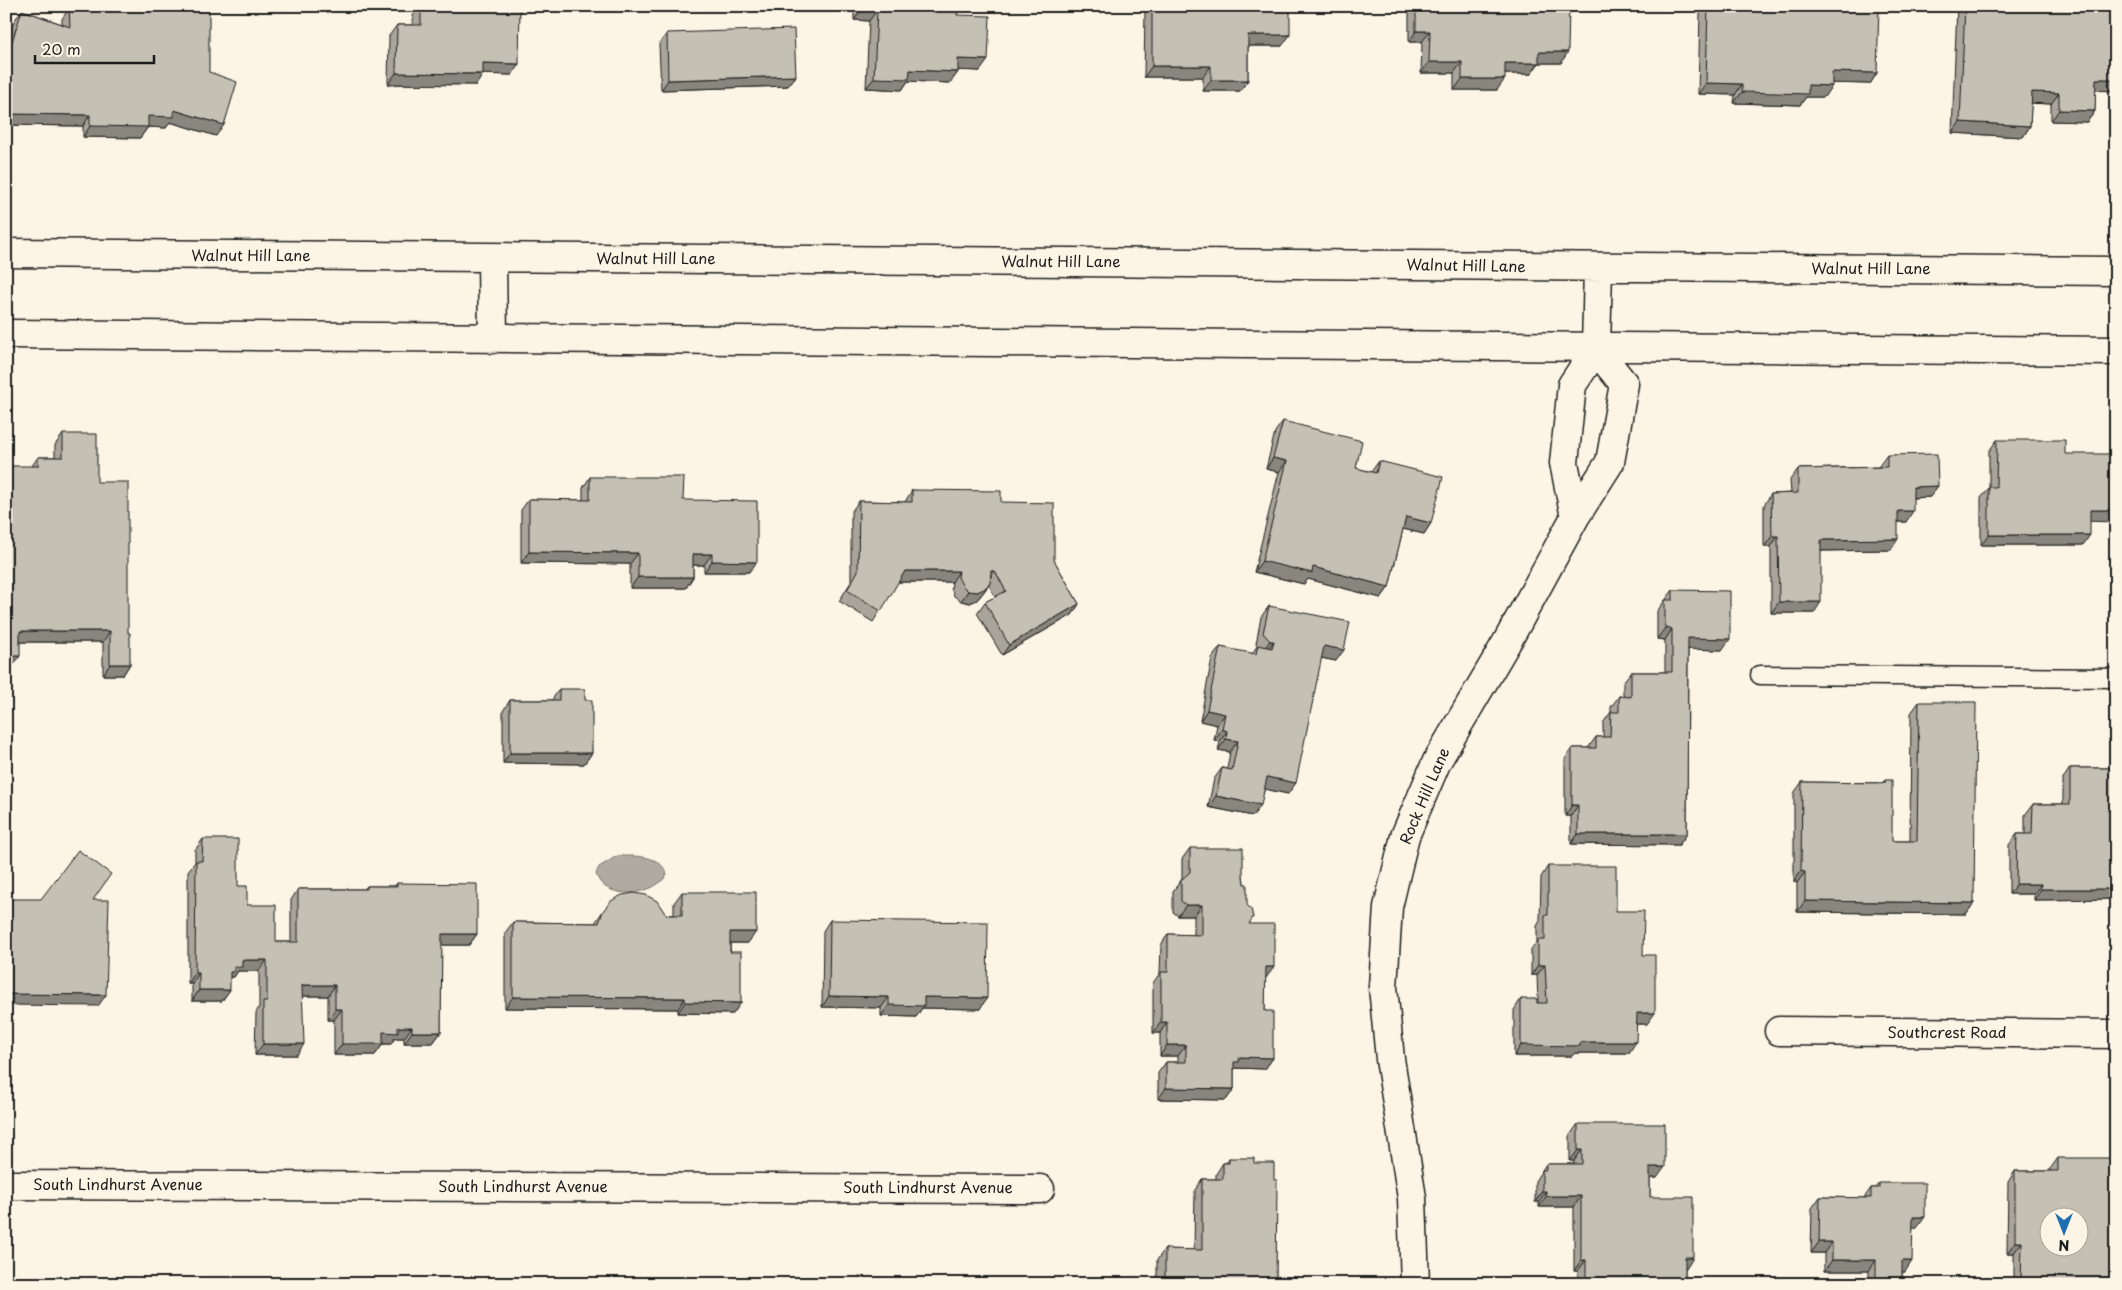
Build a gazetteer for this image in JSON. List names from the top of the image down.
{
  "streets": {
    "main road": [
      "Walnut Hill Lane",
      "Rock Hill Lane",
      "Southcrest Road",
      "South Lindhurst Avenue"
    ]
  },
  "scale_bar": "20 m",
  "north": "bottom"
}
